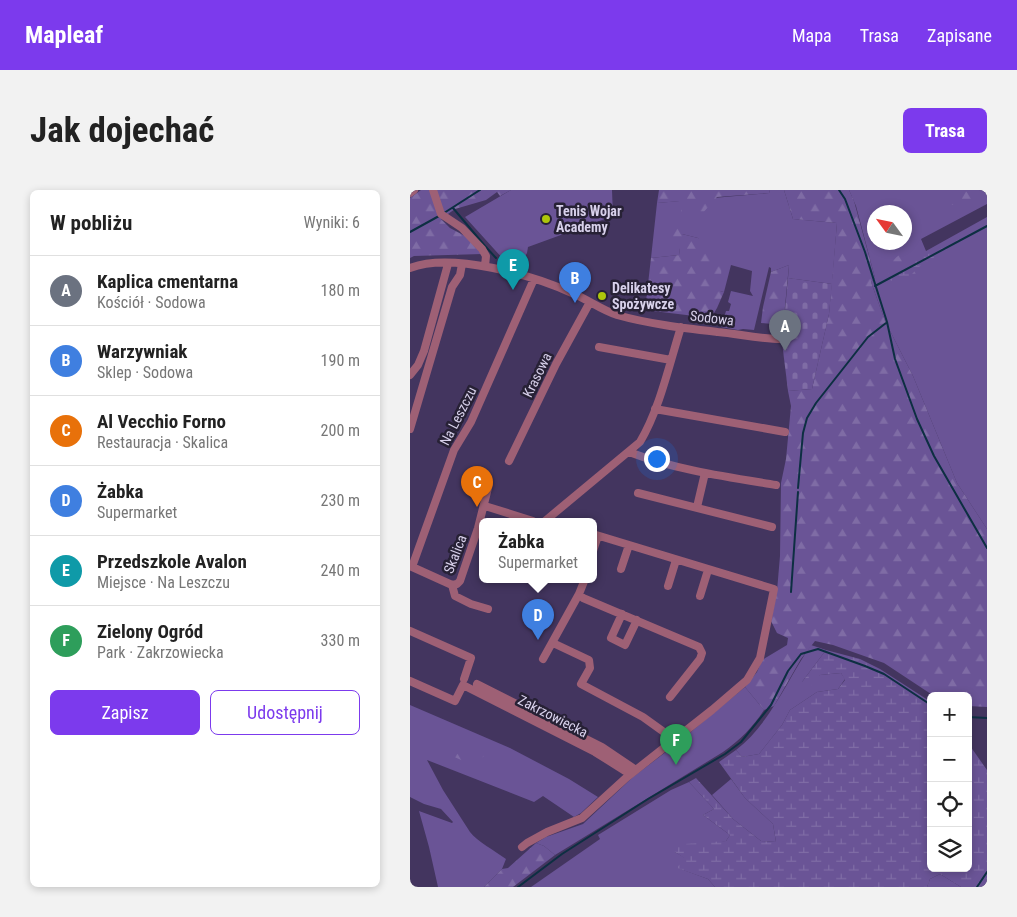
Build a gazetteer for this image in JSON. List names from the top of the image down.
{
  "streets": {
    "street": [
      "Sodowa",
      "Krasowa",
      "Na Leszczu",
      "Skalica",
      "Zakrzowiecka"
    ]
  },
  "crossings": [
    ["Sodowa", "Krasowa"],
    ["Sodowa", "Na Leszczu"],
    ["Na Leszczu", "Skalica"]
  ],
  "places": ["Tenis Wojar Academy", "Delikatesy Spożywcze"],
  "north": "top left",
  "page": {
    "header": "Mapleaf",
    "nav": ["Mapa", "Trasa", "Zapisane"],
    "buttons": [
      "Trasa",
      ["Zapisz", "Udostępnij"]
    ],
    "title": "Jak dojechać",
    "heading": ["W pobliżu", "Wyniki: 6"],
    "pins": [
      "E",
      "B",
      "A",
      "C",
      "D",
      "F"
    ],
    "list": [
      {
        "mark": "A",
        "name": "Kaplica cmentarna",
        "note": "Kościół · Sodowa",
        "value": "180 m"
      },
      {
        "mark": "B",
        "name": "Warzywniak",
        "note": "Sklep · Sodowa",
        "value": "190 m"
      },
      {
        "mark": "C",
        "name": "Al Vecchio Forno",
        "note": "Restauracja · Skalica",
        "value": "200 m"
      },
      {
        "mark": "D",
        "name": "Żabka",
        "note": "Supermarket",
        "value": "230 m"
      },
      {
        "mark": "E",
        "name": "Przedszkole Avalon",
        "note": "Miejsce · Na Leszczu",
        "value": "240 m"
      },
      {
        "mark": "F",
        "name": "Zielony Ogród",
        "note": "Park · Zakrzowiecka",
        "value": "330 m"
      }
    ],
    "popup": ["Żabka", "Supermarket"],
    "map_buttons": ["+", "−"]
  }
}
